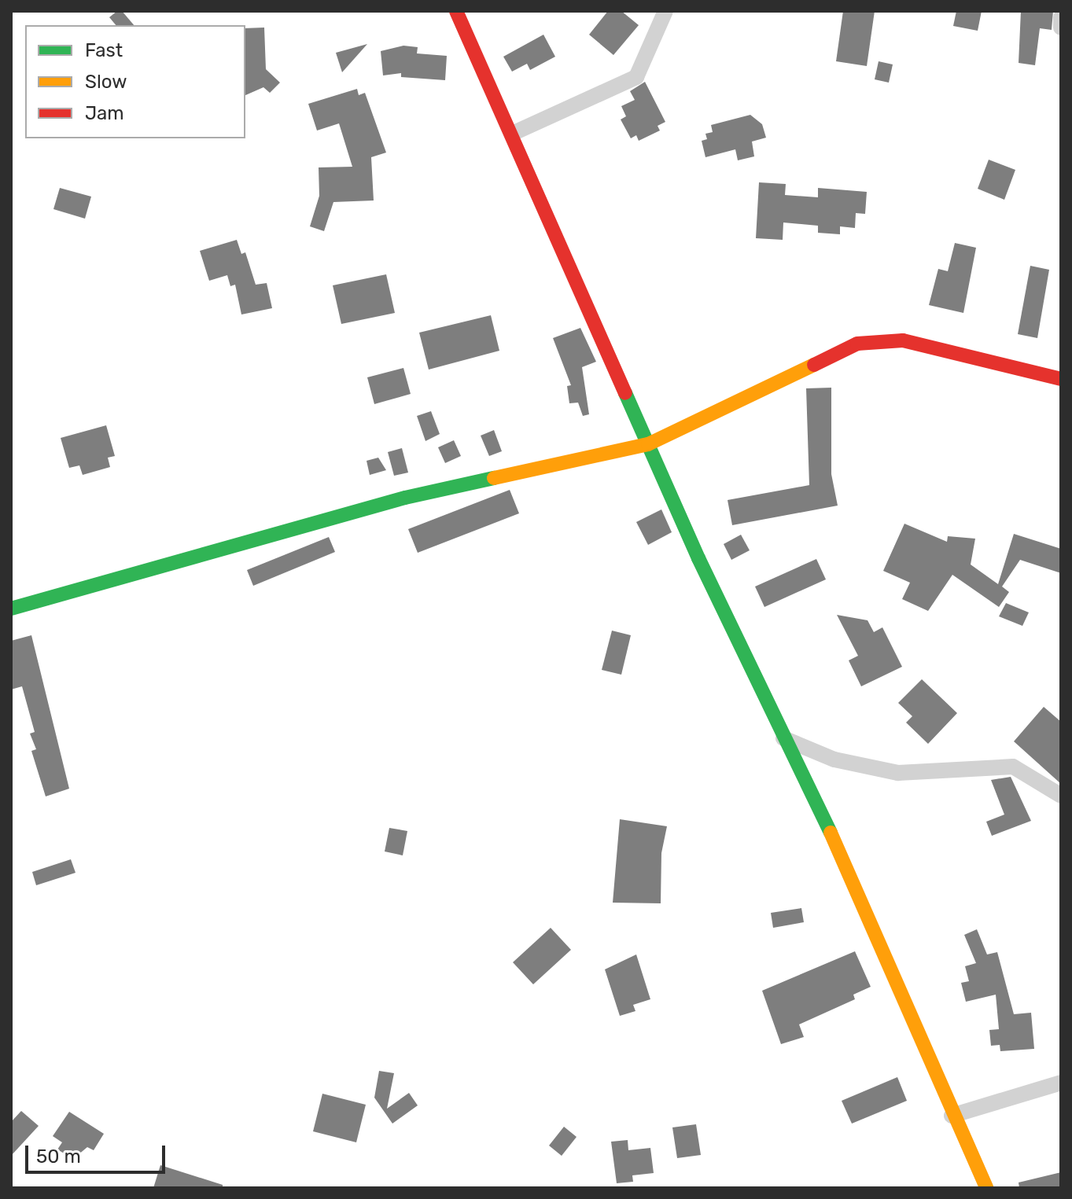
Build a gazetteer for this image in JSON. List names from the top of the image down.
{
  "legend": ["Fast", "Slow", "Jam"],
  "scale_bar": "50 m"
}
